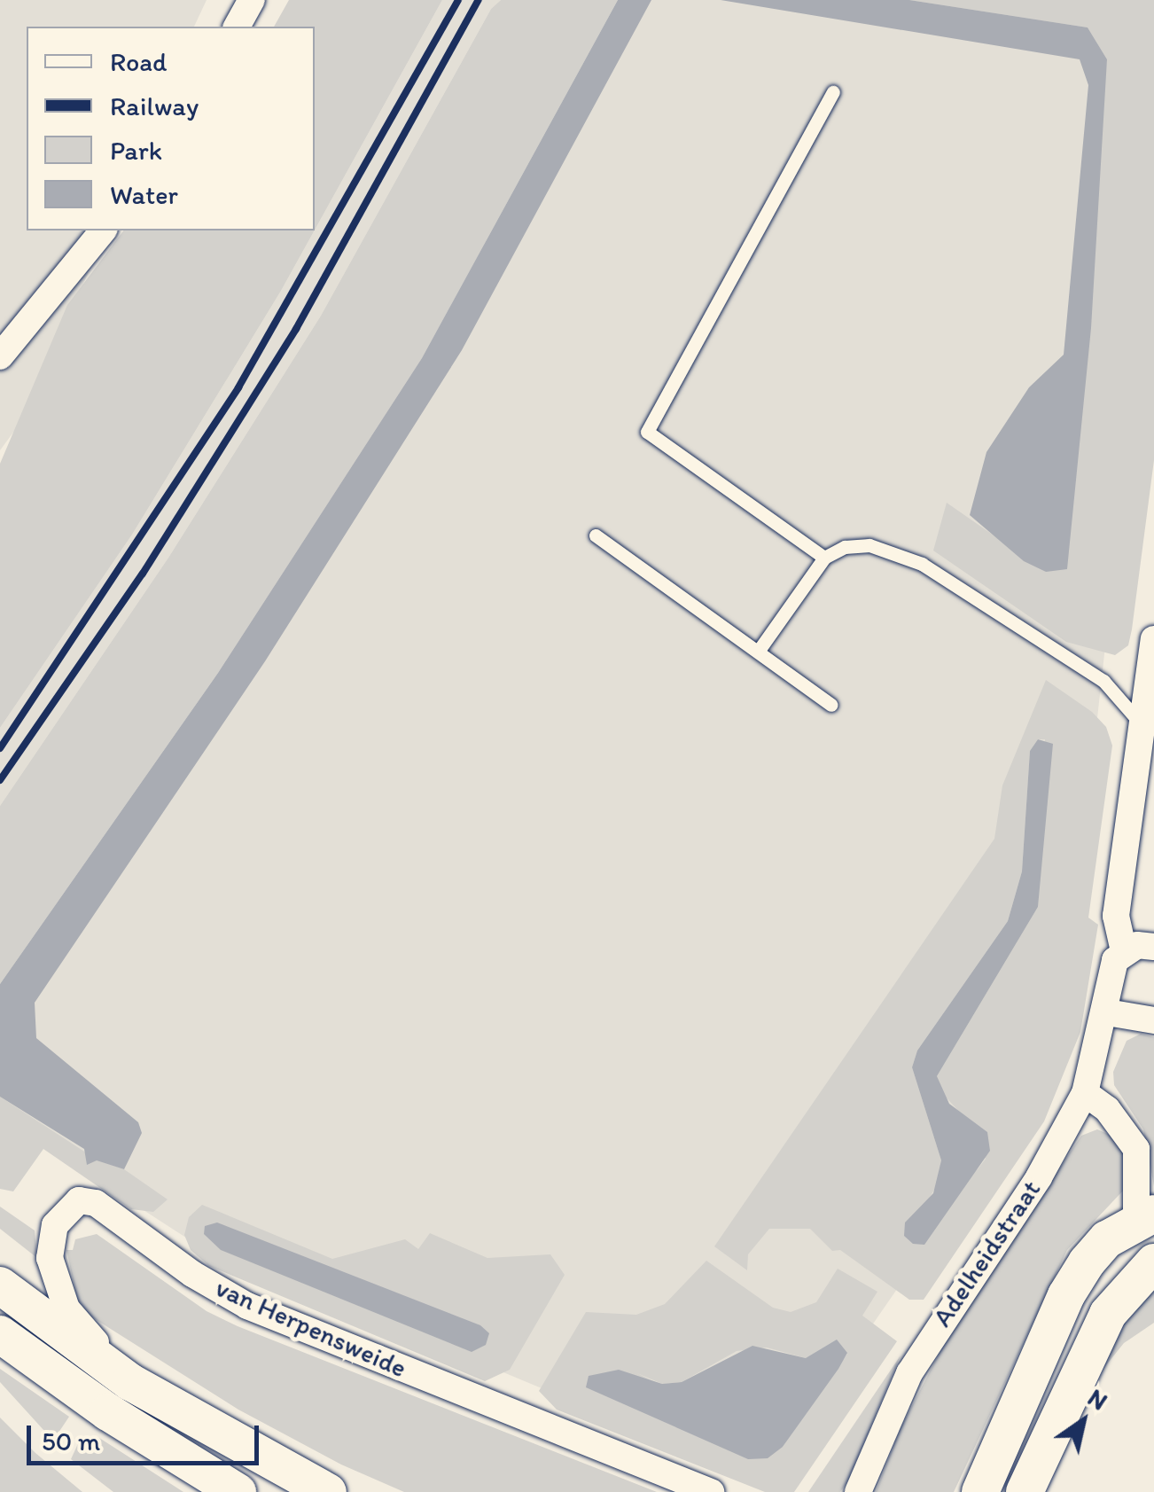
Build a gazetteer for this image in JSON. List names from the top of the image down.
{
  "streets": {
    "street": ["Adelheidstraat", "van Herpensweide"]
  },
  "legend": [
    "Road",
    "Railway",
    "Park",
    "Water"
  ],
  "scale_bar": "50 m",
  "north": "top right"
}
